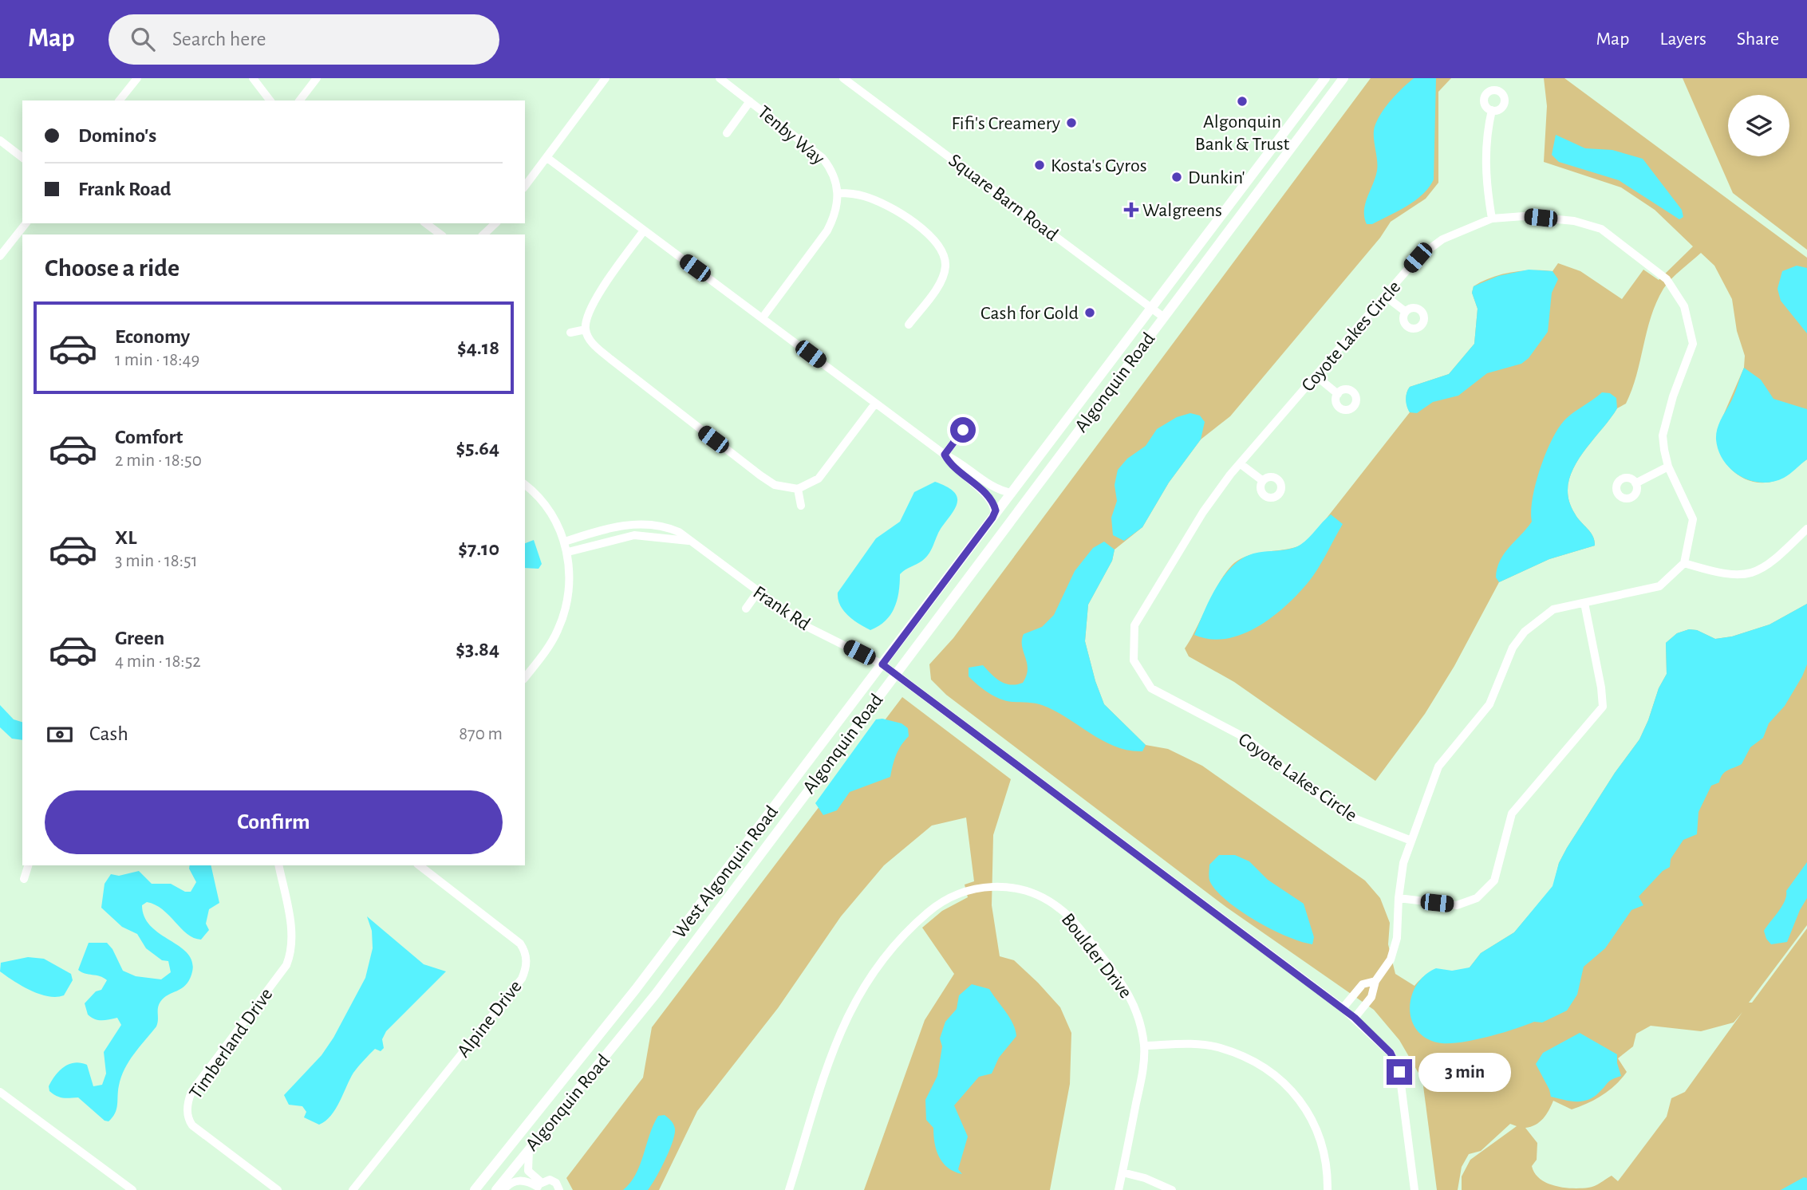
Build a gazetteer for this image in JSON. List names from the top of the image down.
{
  "streets": {
    "main road": ["Algonquin Road", "West Algonquin Road"],
    "street": [
      "Tenby Way",
      "Square Barn Road",
      "Coyote Lakes Circle",
      "Frank Rd",
      "Boulder Drive",
      "Alpine Drive",
      "Timberland Drive"
    ]
  },
  "crossings": [
    ["Square Barn Road", "Algonquin Road"],
    ["Square Barn Road", "West Algonquin Road"],
    ["Algonquin Road", "Frank Rd"],
    ["Algonquin Road", "West Algonquin Road"],
    ["Frank Rd", "West Algonquin Road"]
  ],
  "places": {
    "other": [
      "Algonquin Bank & Trust",
      "Fifi's Creamery",
      "Kosta's Gyros",
      "Dunkin'",
      "Cash for Gold"
    ],
    "health": ["Walgreens"]
  },
  "page": {
    "header": "Map",
    "search": "Search here",
    "nav": ["Map", "Layers", "Share"],
    "banner": ["Domino's", "Frank Road"],
    "heading": "Choose a ride",
    "list": [
      {
        "name": "Economy",
        "note": "1 min · 18:49",
        "value": "$4.18"
      },
      {
        "name": "Comfort",
        "note": "2 min · 18:50",
        "value": "$5.64"
      },
      {
        "name": "XL",
        "note": "3 min · 18:51",
        "value": "$7.10"
      },
      {
        "name": "Green",
        "note": "4 min · 18:52",
        "value": "$3.84"
      }
    ],
    "pay": ["Cash", "870 m"],
    "buttons": "Confirm",
    "bubble": "3 min"
  }
}
